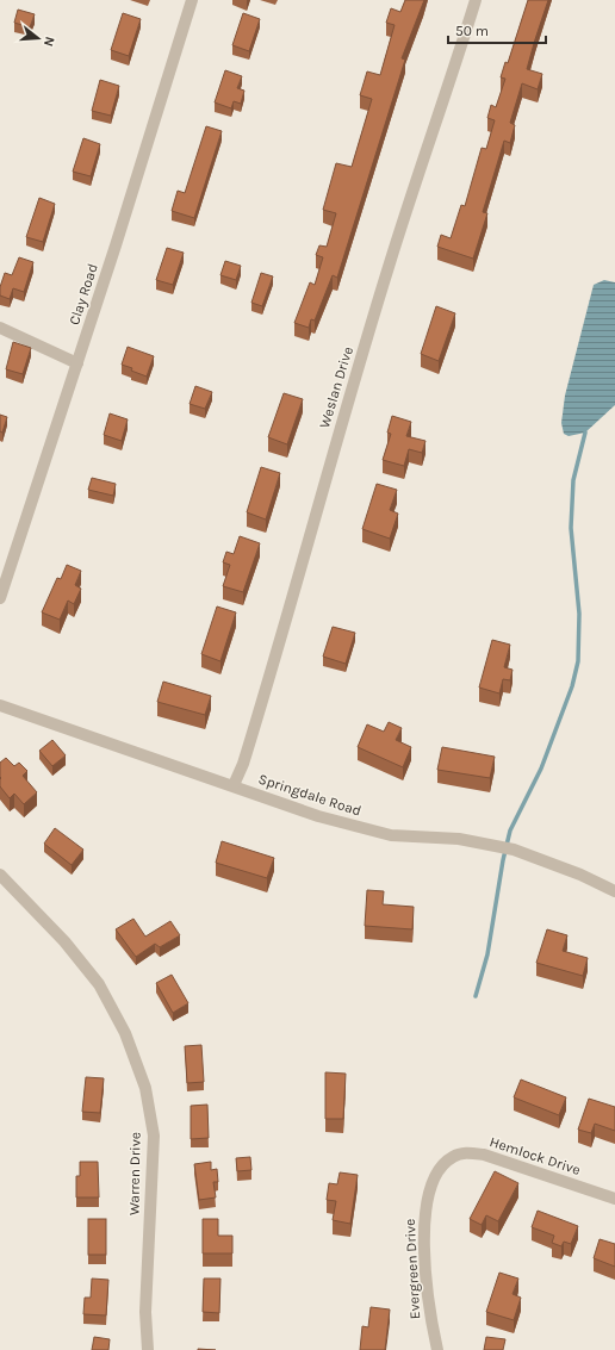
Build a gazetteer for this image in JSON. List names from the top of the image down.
{
  "streets": {
    "street": [
      "Clay Road",
      "Weslan Drive",
      "Springdale Road",
      "Hemlock Drive",
      "Warren Drive",
      "Evergreen Drive"
    ]
  },
  "crossings": [
    ["Weslan Drive", "Springdale Road"],
    ["Hemlock Drive", "Evergreen Drive"]
  ],
  "scale_bar": "50 m",
  "north": "right"
}
